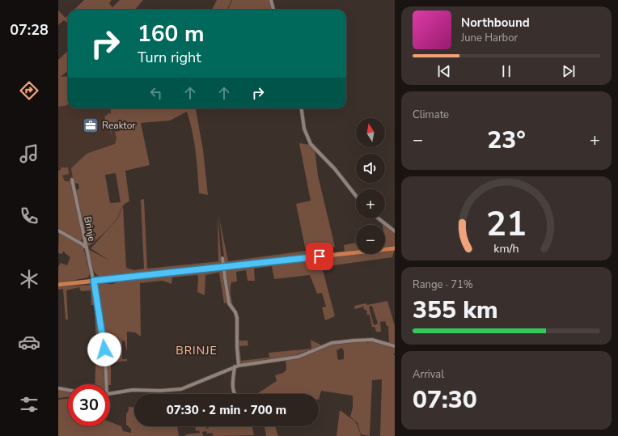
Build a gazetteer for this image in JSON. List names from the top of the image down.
{
  "streets": {
    "street": ["Brinje"]
  },
  "districts": ["BRINJE"],
  "places": {
    "office": ["Reaktor"]
  },
  "north": "top",
  "page": {
    "tabs": "07:28",
    "turn": ["160 m", "Turn right"],
    "song": ["Northbound", "June Harbor"],
    "tile": [
      "Climate",
      ["Range · 71%", "355 km"],
      ["Arrival", "07:30"]
    ],
    "map_buttons": ["+", "−"],
    "heat": ["−", "23°", "+"],
    "limit": "30",
    "trip": "07:30 · 2 min · 700 m",
    "gauge": ["21", "km/h"]
  }
}
